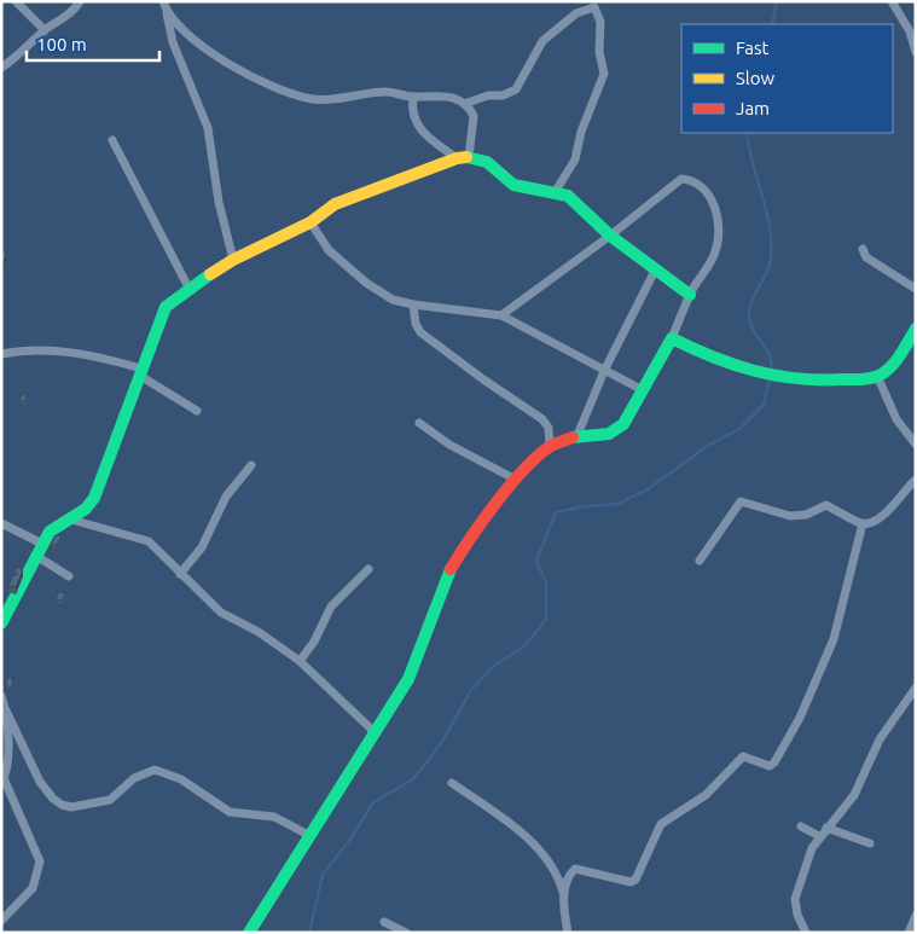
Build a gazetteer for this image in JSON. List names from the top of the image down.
{
  "legend": ["Fast", "Slow", "Jam"],
  "scale_bar": "100 m"
}
